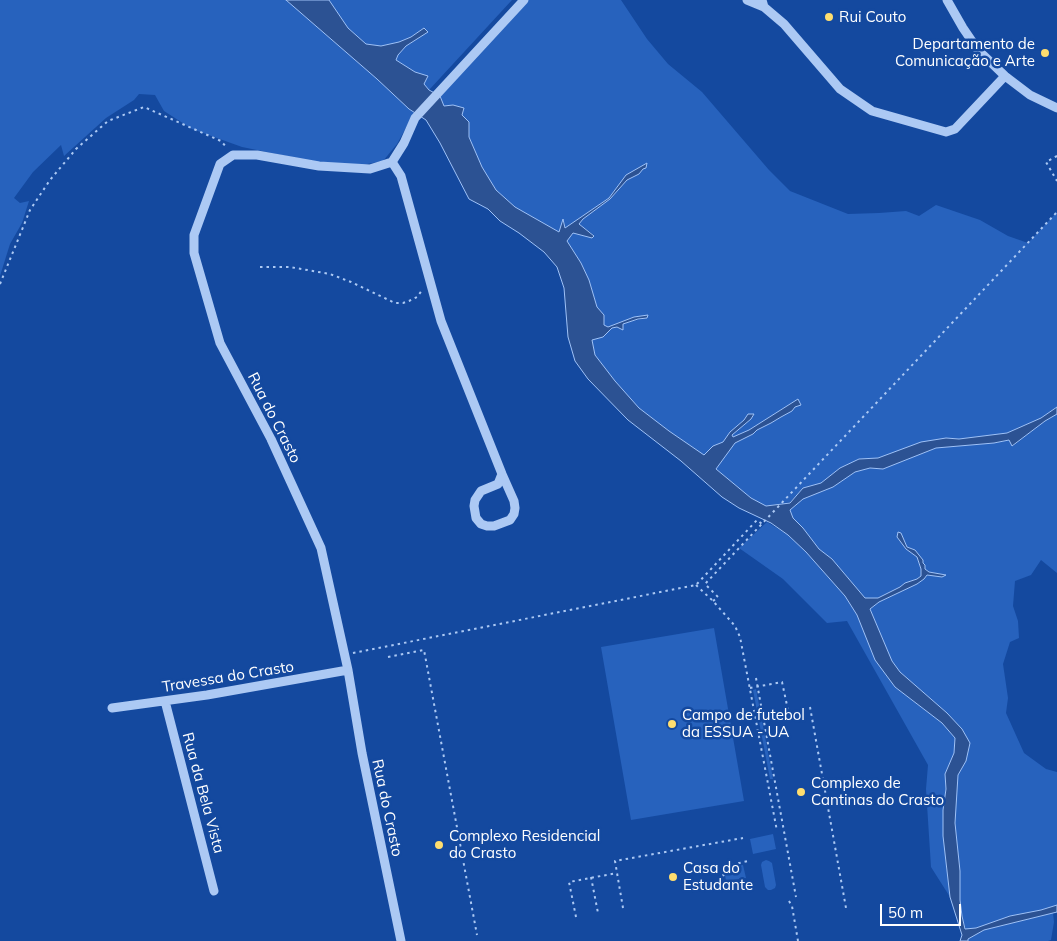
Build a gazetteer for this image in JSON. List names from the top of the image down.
{
  "streets": {
    "street": ["Rua do Crasto", "Travessa do Crasto", "Rua da Bela Vista"]
  },
  "crossings": [
    ["Rua do Crasto", "Travessa do Crasto"],
    ["Travessa do Crasto", "Rua da Bela Vista"]
  ],
  "places": [
    "Rui Couto",
    "Departamento de Comunicação e Arte",
    "Campo de futebol da ESSUA - UA",
    "Complexo de Cantinas do Crasto",
    "Complexo Residencial do Crasto",
    "Casa do Estudante"
  ],
  "scale_bar": "50 m"
}
